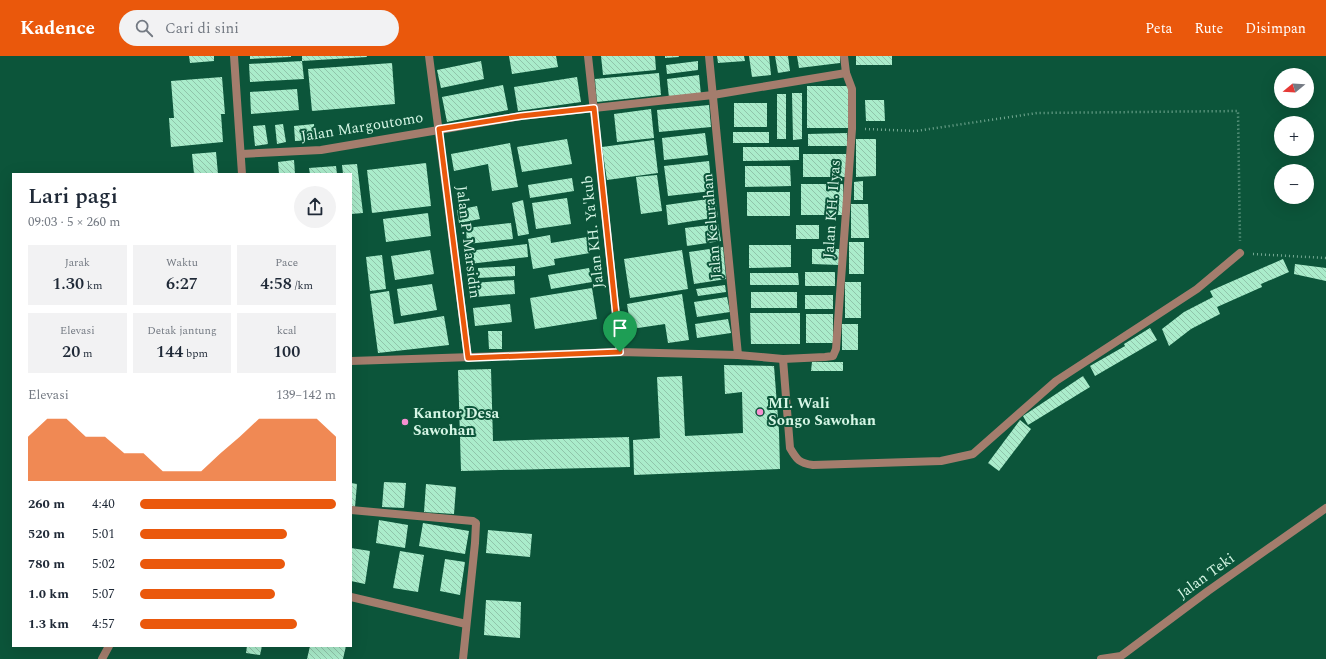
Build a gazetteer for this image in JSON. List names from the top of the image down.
{
  "streets": {
    "street": [
      "Jalan Margoutomo",
      "Jalan KH. Ilyas",
      "Jalan Kelurahan",
      "Jalan KH. Ya'kub",
      "Jalan P. Marsidin",
      "Jalan Teki"
    ]
  },
  "crossings": [
    ["Jalan Margoutomo", "Jalan P. Marsidin"]
  ],
  "places": ["MI. Wali Songo Sawohan", "Kantor Desa Sawohan"],
  "north": "left",
  "page": {
    "header": "Kadence",
    "search": "Cari di sini",
    "nav": ["Peta", "Rute", "Disimpan"],
    "map_buttons": ["+", "−"],
    "heading": ["Lari pagi", "09:03 · 5 × 260 m"],
    "stats": [
      ["Jarak", "1.30 km"],
      ["Waktu", "6:27"],
      ["Pace", "4:58 /km"],
      ["Elevasi", "20 m"],
      ["Detak jantung", "144 bpm"],
      ["kcal", "100"]
    ],
    "chart": ["Elevasi", "139–142 m"],
    "list": [
      {
        "name": "260 m",
        "note": "4:40"
      },
      {
        "name": "520 m",
        "note": "5:01"
      },
      {
        "name": "780 m",
        "note": "5:02"
      },
      {
        "name": "1.0 km",
        "note": "5:07"
      },
      {
        "name": "1.3 km",
        "note": "4:57"
      }
    ]
  }
}
